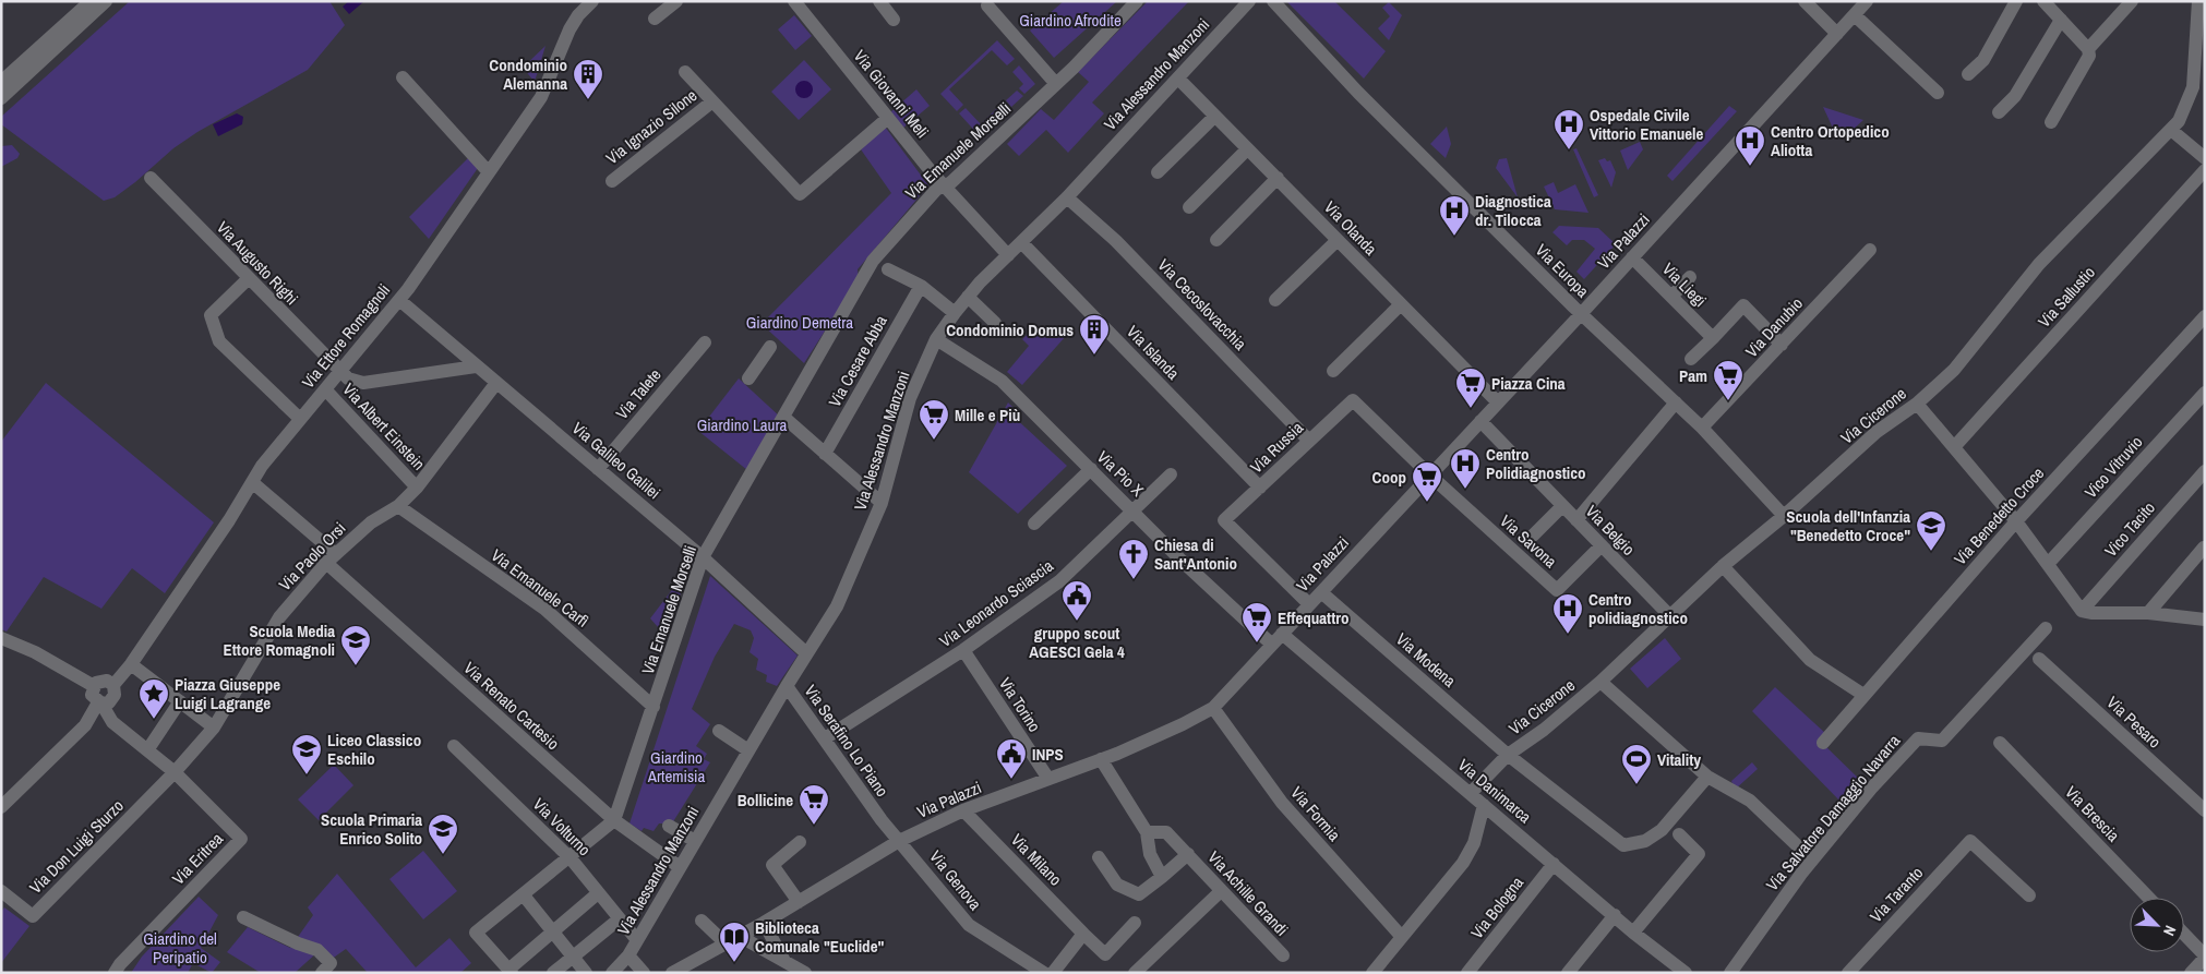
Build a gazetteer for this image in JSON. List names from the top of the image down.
{
  "streets": {
    "street": [
      "Via Alessandro Manzoni",
      "Via Giovanni Meli",
      "Via Ignazio Silone",
      "Via Emanuele Morselli",
      "Via Olanda",
      "Via Palazzi",
      "Via Augusto Righi",
      "Via Europa",
      "Via Liegi",
      "Via Sallustio",
      "Via Cecoslovacchia",
      "Via Danubio",
      "Via Ettore Romagnoli",
      "Via Islanda",
      "Via Cesare Abba",
      "Via Talete",
      "Via Cicerone",
      "Via Albert Einstein",
      "Via Russia",
      "Via Galileo Galilei",
      "Vico Vitruvio",
      "Via Pio X",
      "Via Benedetto Croce",
      "Vico Tacito",
      "Via Belgio",
      "Via Savona",
      "Via Paolo Orsi",
      "Via Emanuele Carfì",
      "Via Leonardo Sciascia",
      "Via Modena",
      "Via Torino",
      "Via Renato Cartesio",
      "Via Pesaro",
      "Via Serafino Lo Piano",
      "Via Danimarca",
      "Via Salvatore Damaggio Navarra",
      "Via Formia",
      "Via Brescia",
      "Via Volturno",
      "Via Don Luigi Sturzo",
      "Via Eritrea",
      "Via Milano",
      "Via Genova",
      "Via Achille Grandi",
      "Via Taranto",
      "Via Bologna"
    ]
  },
  "crossings": [
    ["Via Alessandro Manzoni", "Via Giovanni Meli"],
    ["Via Alessandro Manzoni", "Via Olanda"],
    ["Via Alessandro Manzoni", "Via Cecoslovacchia"],
    ["Via Alessandro Manzoni", "Via Islanda"],
    ["Via Alessandro Manzoni", "Via Galileo Galilei"],
    ["Via Alessandro Manzoni", "Via Pio X"],
    ["Via Alessandro Manzoni", "Via Renato Cartesio"],
    ["Via Alessandro Manzoni", "Via Serafino Lo Piano"],
    ["Via Alessandro Manzoni", "Via Volturno"],
    ["Via Giovanni Meli", "Via Ignazio Silone"],
    ["Via Giovanni Meli", "Via Emanuele Morselli"],
    ["Via Emanuele Morselli", "Via Galileo Galilei"],
    ["Via Emanuele Morselli", "Via Emanuele Carfì"],
    ["Via Emanuele Morselli", "Via Renato Cartesio"],
    ["Via Olanda", "Via Palazzi"],
    ["Via Palazzi", "Via Europa"],
    ["Via Palazzi", "Via Liegi"],
    ["Via Palazzi", "Via Russia"],
    ["Via Palazzi", "Via Pio X"],
    ["Via Palazzi", "Via Belgio"],
    ["Via Palazzi", "Via Savona"],
    ["Via Palazzi", "Via Modena"],
    ["Via Palazzi", "Via Torino"],
    ["Via Palazzi", "Via Serafino Lo Piano"],
    ["Via Palazzi", "Via Danimarca"],
    ["Via Palazzi", "Via Formia"],
    ["Via Palazzi", "Via Milano"],
    ["Via Palazzi", "Via Genova"],
    ["Via Augusto Righi", "Via Ettore Romagnoli"],
    ["Via Europa", "Via Danubio"],
    ["Via Europa", "Via Cicerone"],
    ["Via Cecoslovacchia", "Via Russia"],
    ["Via Ettore Romagnoli", "Via Albert Einstein"],
    ["Via Ettore Romagnoli", "Via Galileo Galilei"],
    ["Via Ettore Romagnoli", "Via Renato Cartesio"],
    ["Via Islanda", "Via Russia"],
    ["Via Talete", "Via Galileo Galilei"],
    ["Via Cicerone", "Via Belgio"],
    ["Via Cicerone", "Via Modena"],
    ["Via Cicerone", "Via Danimarca"],
    ["Via Albert Einstein", "Via Paolo Orsi"],
    ["Via Russia", "Via Savona"],
    ["Via Galileo Galilei", "Via Paolo Orsi"],
    ["Via Pio X", "Via Leonardo Sciascia"],
    ["Via Belgio", "Via Savona"],
    ["Via Paolo Orsi", "Via Emanuele Carfì"],
    ["Via Paolo Orsi", "Via Renato Cartesio"],
    ["Via Paolo Orsi", "Via Don Luigi Sturzo"],
    ["Via Paolo Orsi", "Via Eritrea"],
    ["Via Leonardo Sciascia", "Via Torino"],
    ["Via Leonardo Sciascia", "Via Serafino Lo Piano"],
    ["Via Serafino Lo Piano", "Via Genova"],
    ["Via Danimarca", "Via Bologna"],
    ["Via Don Luigi Sturzo", "Via Eritrea"]
  ],
  "parks": [
    "Giardino Afrodite",
    "Giardino Demetra",
    "Giardino Laura",
    "Giardino Artemisia",
    "Giardino del Peripatio"
  ],
  "places": {
    "building": ["Condominio Alemanna", "Condominio Domus"],
    "hospital": [
      "Ospedale Civile Vittorio Emanuele",
      "Centro Ortopedico Aliotta",
      "Diagnostica dr. Tilocca",
      "Centro Polidiagnostico",
      "Centro polidiagnostico"
    ],
    "supermarket": [
      "Pam",
      "Piazza Cina",
      "Mille e Più",
      "Coop",
      "Effequattro",
      "Bollicine"
    ],
    "school or university": [
      "Scuola dell'Infanzia \"Benedetto Croce\"",
      "Scuola Media Ettore Romagnoli",
      "Liceo Classico Eschilo",
      "Scuola Primaria Enrico Solito"
    ],
    "church": ["Chiesa di Sant'Antonio"],
    "public building": ["gruppo scout AGESCI Gela 4", "INPS"],
    "place": ["Piazza Giuseppe Luigi Lagrange"],
    "sports": ["Vitality"],
    "library": ["Biblioteca Comunale \"Euclide\""]
  },
  "north": "bottom right"
}
